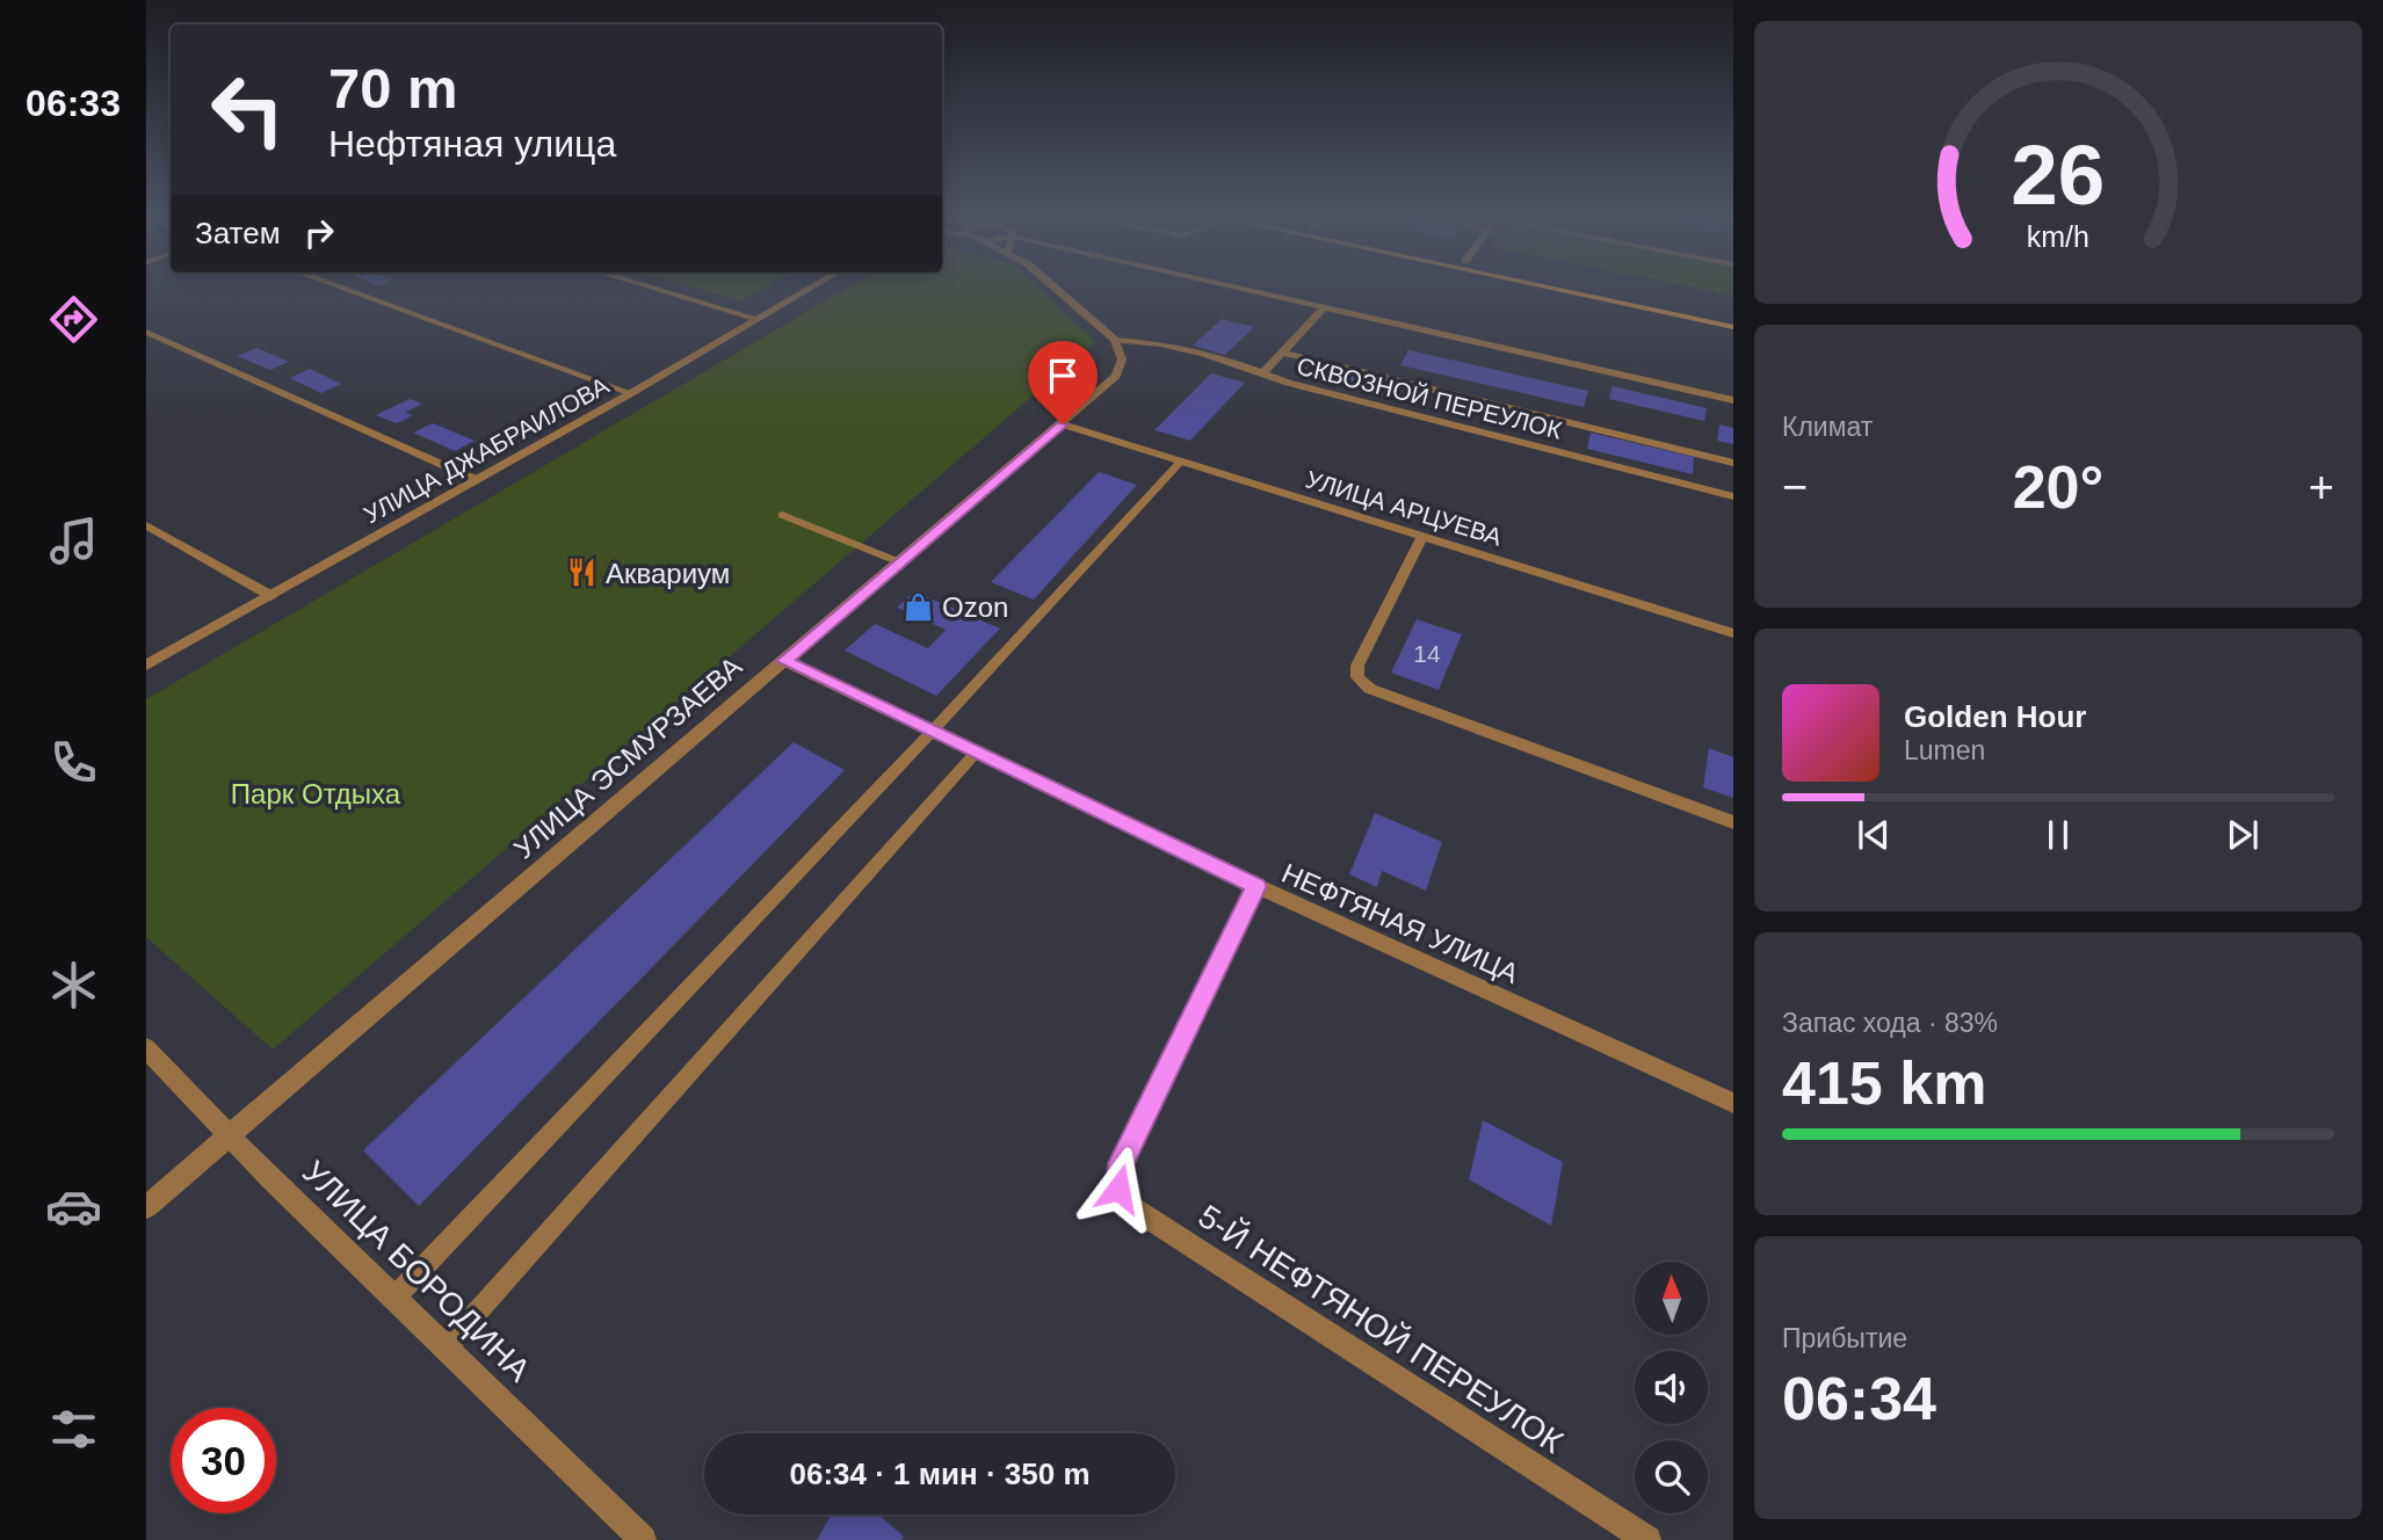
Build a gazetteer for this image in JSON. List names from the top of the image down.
{
  "streets": {
    "street": [
      "СКВОЗНОЙ ПЕРЕУЛОК",
      "УЛИЦА ДЖАБРАИЛОВА",
      "УЛИЦА АРЦУЕВА",
      "УЛИЦА ЭСМУРЗАЕВА",
      "НЕФТЯНАЯ УЛИЦА",
      "УЛИЦА БОРОДИНА",
      "5-Й НЕФТЯНОЙ ПЕРЕУЛОК"
    ]
  },
  "crossings": [
    ["СКВОЗНОЙ ПЕРЕУЛОК", "УЛИЦА ЭСМУРЗАЕВА"],
    ["УЛИЦА АРЦУЕВА", "УЛИЦА ЭСМУРЗАЕВА"],
    ["УЛИЦА ЭСМУРЗАЕВА", "НЕФТЯНАЯ УЛИЦА"],
    ["УЛИЦА ЭСМУРЗАЕВА", "УЛИЦА БОРОДИНА"],
    ["НЕФТЯНАЯ УЛИЦА", "5-Й НЕФТЯНОЙ ПЕРЕУЛОК"]
  ],
  "parks": ["Парк Отдыха"],
  "places": {
    "restaurant": ["Аквариум"],
    "shop": ["Ozon"]
  },
  "house_numbers": ["14"],
  "north": "top",
  "page": {
    "tabs": "06:33",
    "turn": ["70 m", "Нефтяная улица"],
    "then": "Затем",
    "tile": [
      "Климат",
      ["Запас хода · 83%", "415 km"],
      ["Прибытие", "06:34"]
    ],
    "heat": ["−", "20°", "+"],
    "song": ["Golden Hour", "Lumen"],
    "limit": "30",
    "trip": "06:34 · 1 мин · 350 m",
    "gauge": ["26", "km/h"]
  }
}
